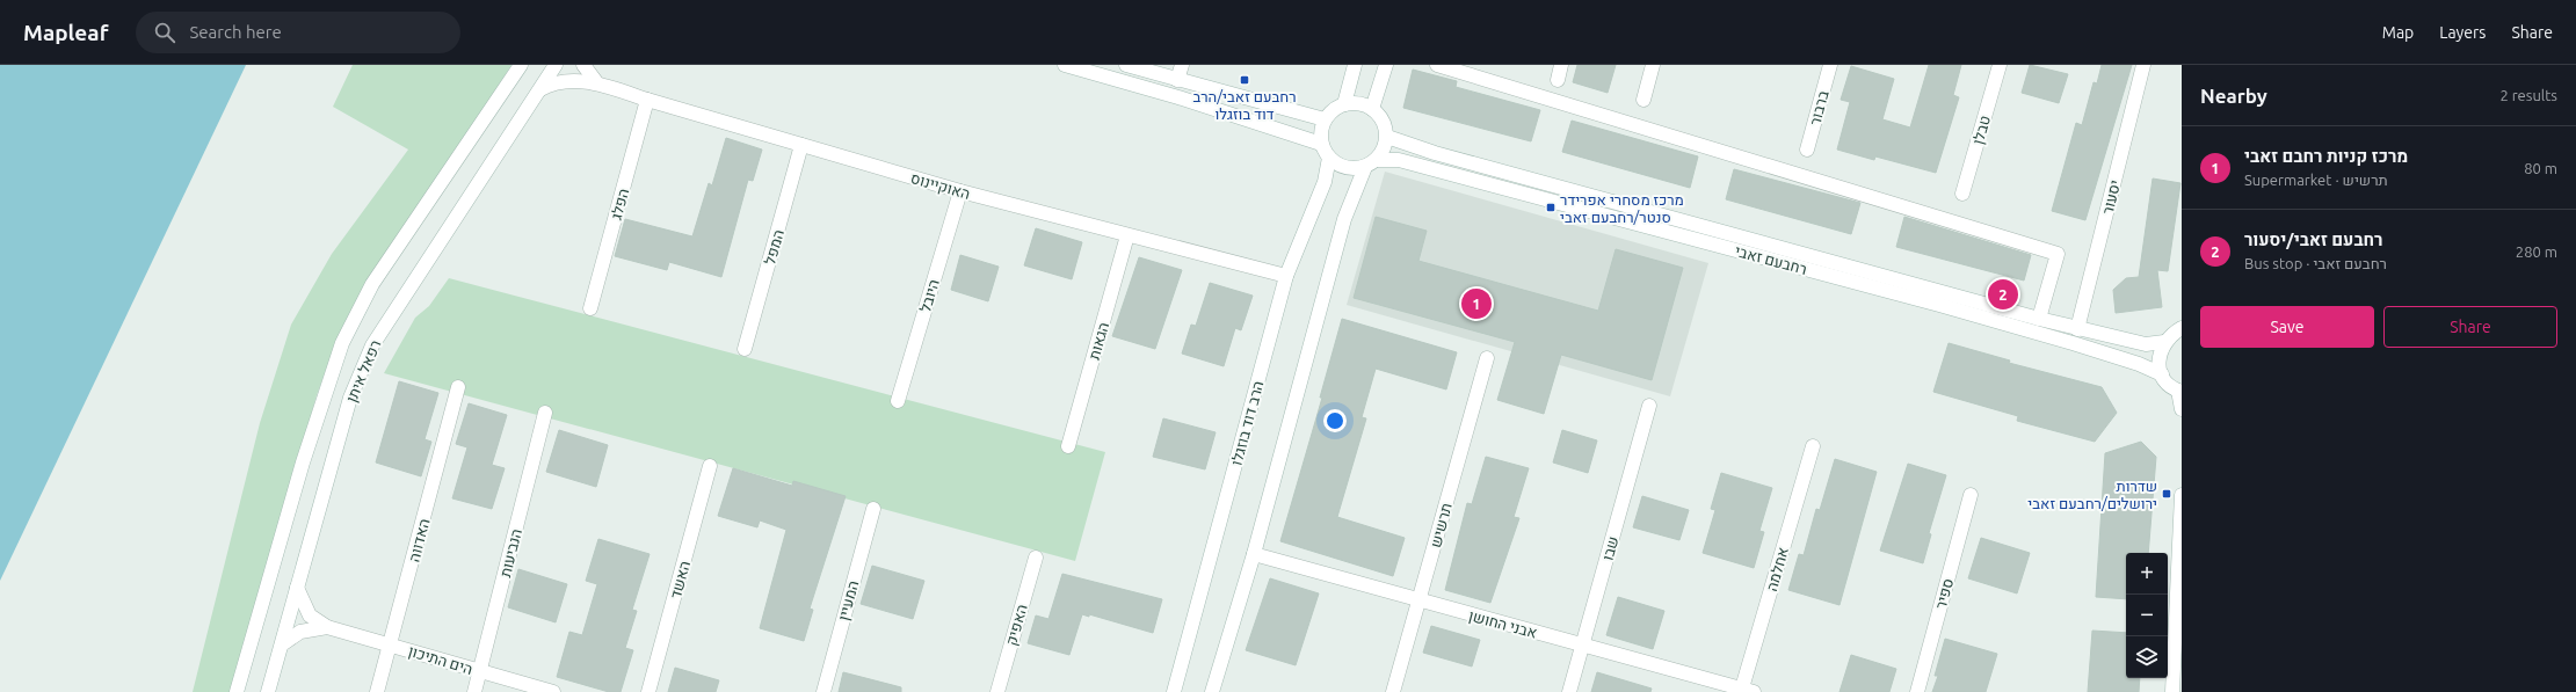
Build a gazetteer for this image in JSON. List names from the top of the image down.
{
  "streets": {
    "street": [
      "ברבור",
      "טבלן",
      "האוקיינוס",
      "יסעור",
      "הפלג",
      "המפל",
      "רחבעם זאבי",
      "היובל",
      "הגאות",
      "רפאל איתן",
      "הרב דוד בוזגלו",
      "תרשיש",
      "האדווה",
      "שבו",
      "הנביעות",
      "אחלמה",
      "האשד",
      "ספיר",
      "המעיין",
      "אבני החושן",
      "האפיק",
      "הים התיכון"
    ]
  },
  "crossings": [
    ["האוקיינוס", "הפלג"],
    ["האוקיינוס", "המפל"],
    ["האוקיינוס", "היובל"],
    ["האוקיינוס", "הגאות"],
    ["האוקיינוס", "רפאל איתן"],
    ["האוקיינוס", "הרב דוד בוזגלו"],
    ["יסעור", "רחבעם זאבי"],
    ["רחבעם זאבי", "הרב דוד בוזגלו"],
    ["רפאל איתן", "הים התיכון"],
    ["תרשיש", "אבני החושן"],
    ["האדווה", "הים התיכון"],
    ["שבו", "אבני החושן"],
    ["הנביעות", "הים התיכון"],
    ["אחלמה", "אבני החושן"]
  ],
  "places": {
    "transit": ["רחבעם זאבי/הרב דוד בוזגלו", "מרכז מסחרי אפרידר סנטר/רחבעם זאבי", "שדרות ירושלים/רחבעם זאבי"]
  },
  "page": {
    "header": "Mapleaf",
    "search": "Search here",
    "nav": ["Map", "Layers", "Share"],
    "heading": ["Nearby", "2 results"],
    "list": [
      {
        "mark": "1",
        "name": "מרכז קניות רחבם זאבי",
        "note": "Supermarket · תרשיש",
        "value": "80 m"
      },
      {
        "mark": "2",
        "name": "רחבעם זאבי/יסעור",
        "note": "Bus stop · רחבעם זאבי",
        "value": "280 m"
      }
    ],
    "pins": ["2", "1"],
    "buttons": ["Save", "Share"],
    "map_buttons": ["+", "−"]
  }
}
